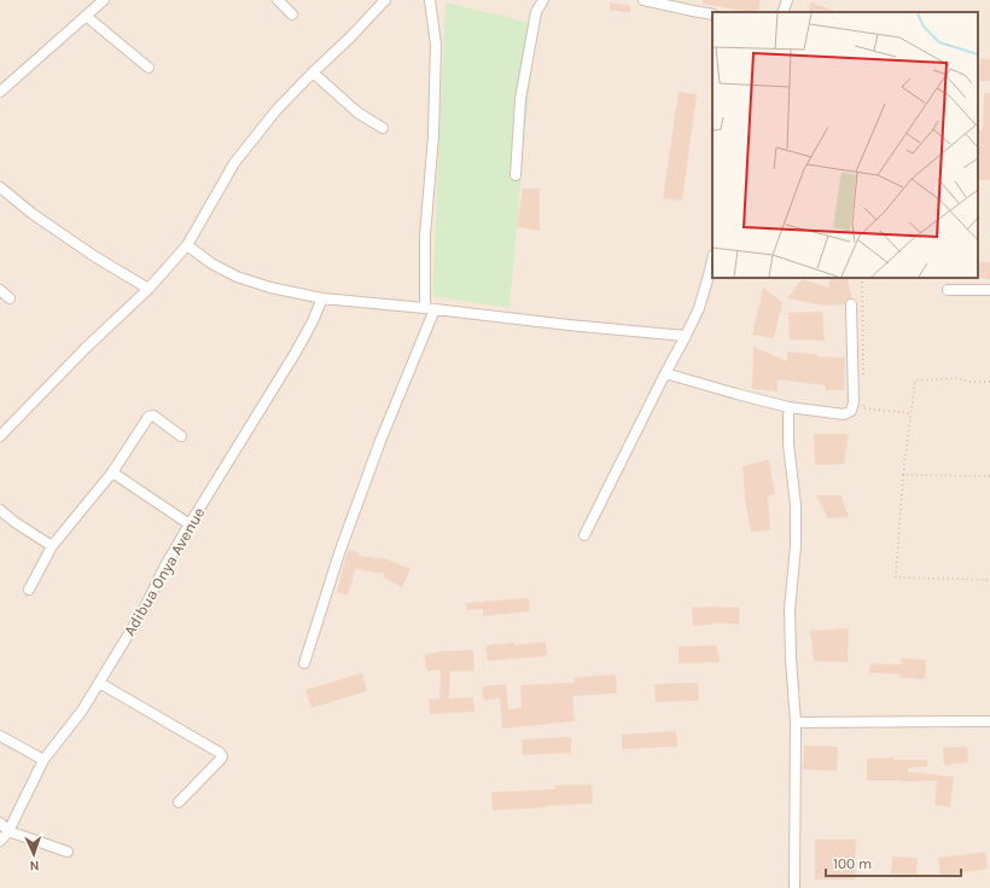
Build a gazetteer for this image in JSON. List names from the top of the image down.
{
  "streets": {
    "street": ["Adibua Onya Avenue"]
  },
  "scale_bar": "100 m",
  "north": "bottom"
}
